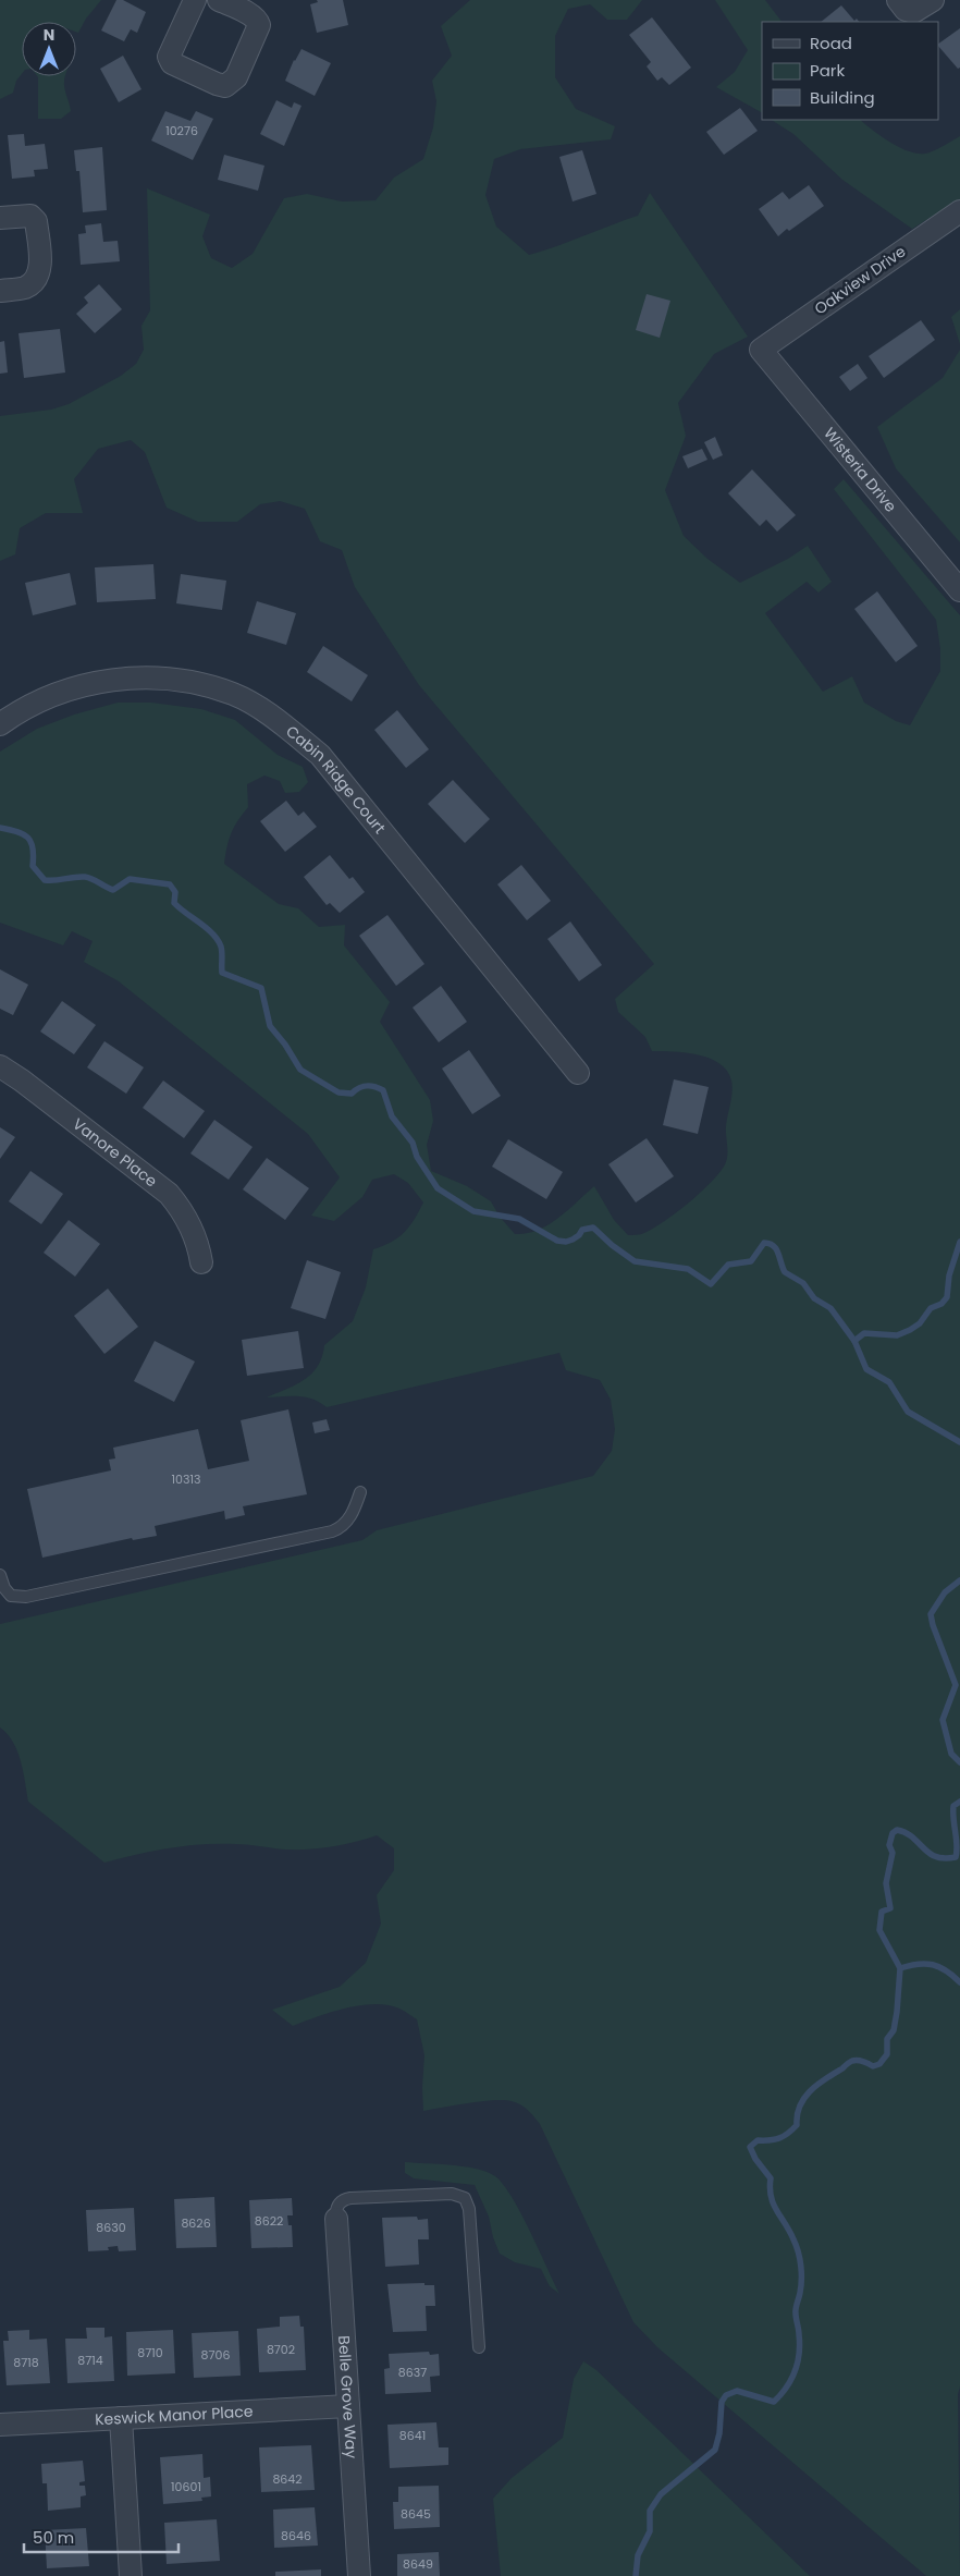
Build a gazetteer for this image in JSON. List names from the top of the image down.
{
  "streets": {
    "street": [
      "Oakview Drive",
      "Wisteria Drive",
      "Cabin Ridge Court",
      "Vanore Place",
      "Belle Grove Way",
      "Keswick Manor Place"
    ]
  },
  "crossings": [
    ["Oakview Drive", "Wisteria Drive"],
    ["Belle Grove Way", "Keswick Manor Place"]
  ],
  "house_numbers": [
    "10276",
    "10313",
    "8622",
    "8626",
    "8630",
    "8702",
    "8710",
    "8706",
    "8714",
    "8718",
    "8637",
    "8641",
    "8642",
    "10601",
    "8645",
    "8646",
    "8649"
  ],
  "legend": ["Road", "Park", "Building"],
  "scale_bar": "50 m",
  "north": "top"
}
